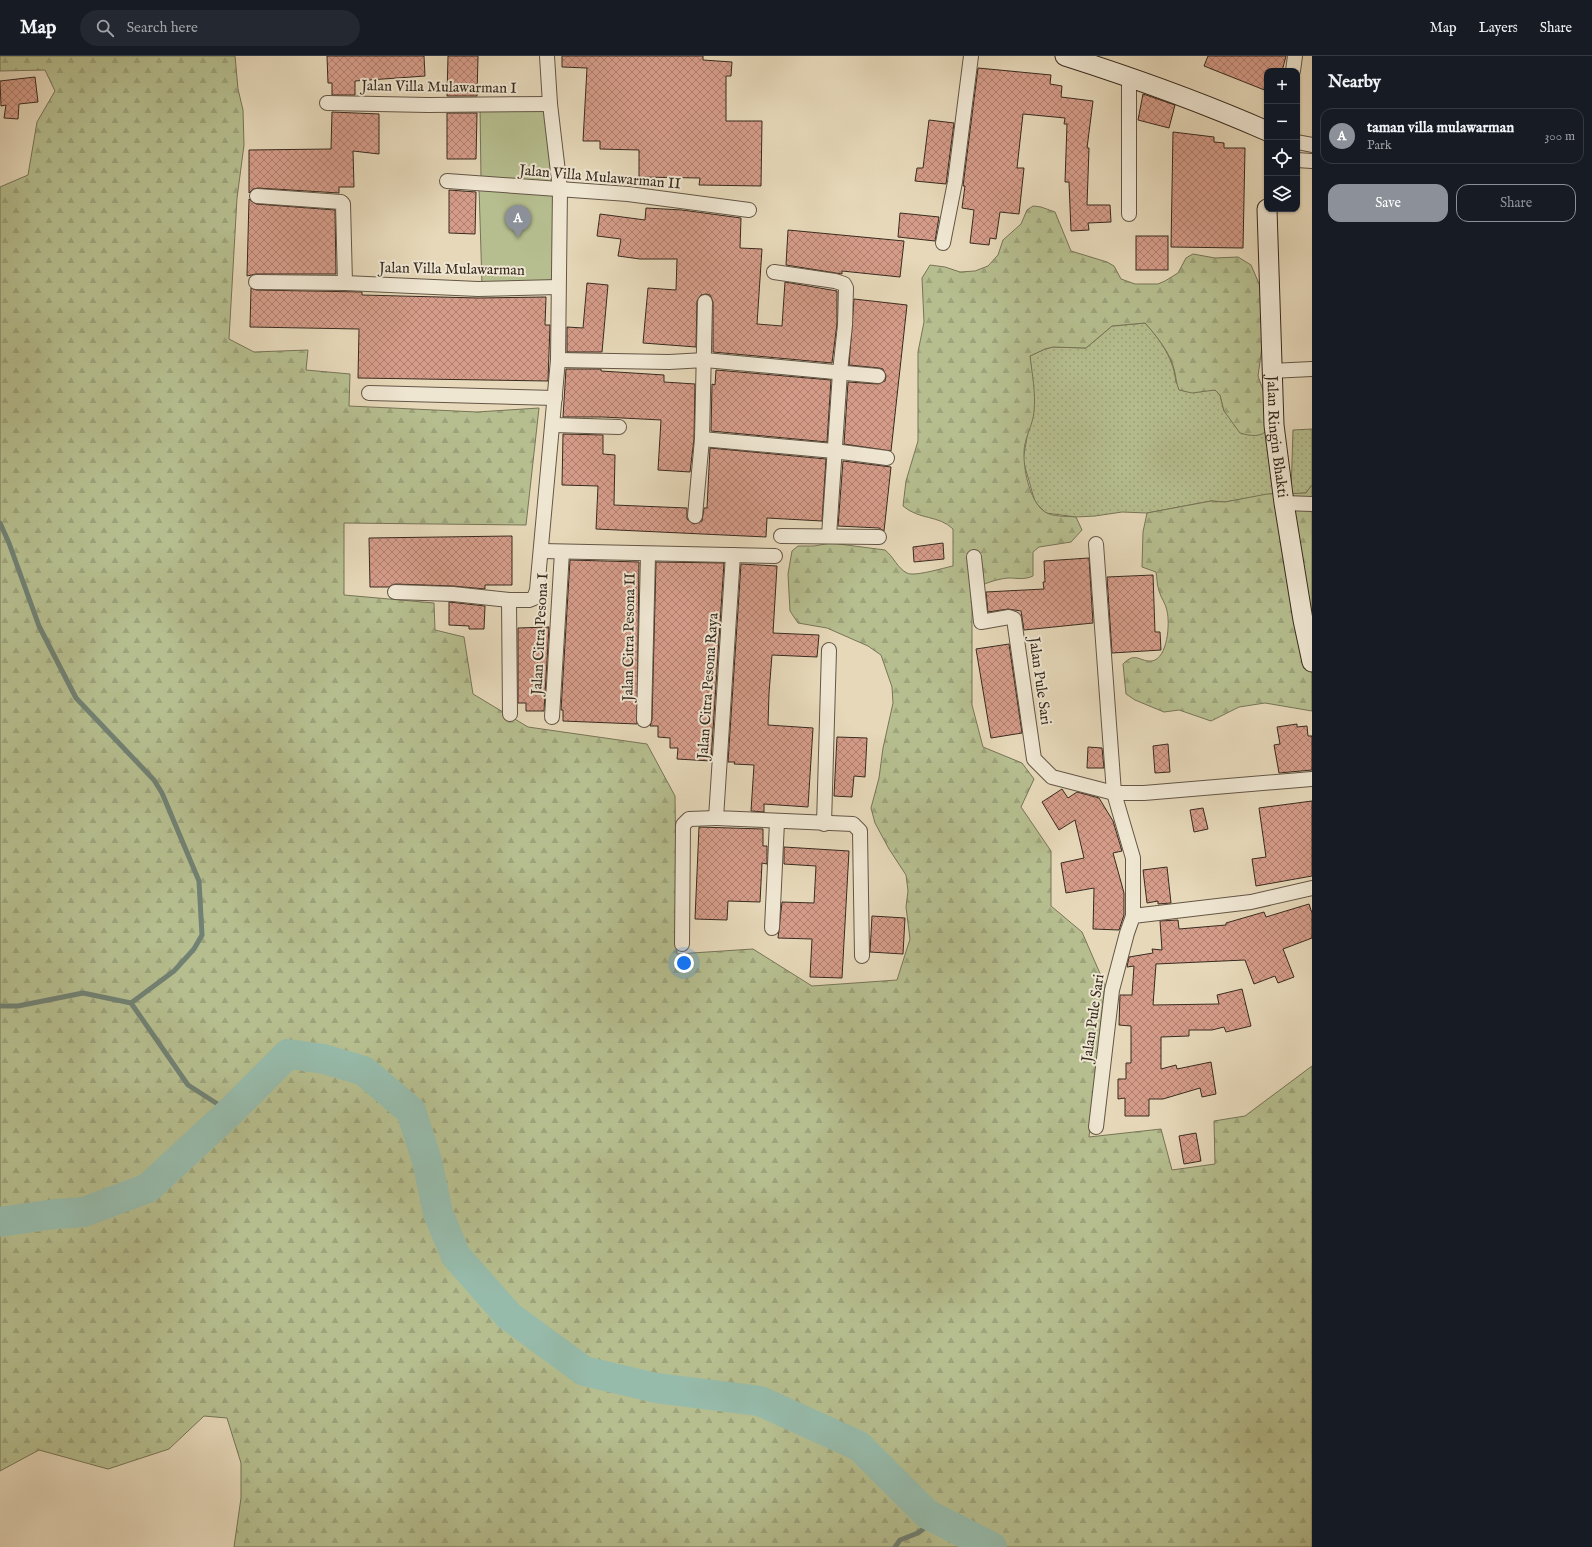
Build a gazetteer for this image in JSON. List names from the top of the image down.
{
  "streets": {
    "street": [
      "Jalan Villa Mulawarman I",
      "Jalan Villa Mulawarman II",
      "Jalan Villa Mulawarman",
      "Jalan Ringin Bhakti",
      "Jalan Citra Pesona I",
      "Jalan Citra Pesona II",
      "Jalan Pule Sari",
      "Jalan Citra Pesona Raya"
    ]
  },
  "page": {
    "header": "Map",
    "search": "Search here",
    "nav": ["Map", "Layers", "Share"],
    "heading": "Nearby",
    "map_buttons": ["+", "−"],
    "list": [
      {
        "mark": "A",
        "name": "taman villa mulawarman",
        "note": "Park",
        "value": "300 m"
      }
    ],
    "buttons": ["Save", "Share"],
    "pins": "A"
  }
}
